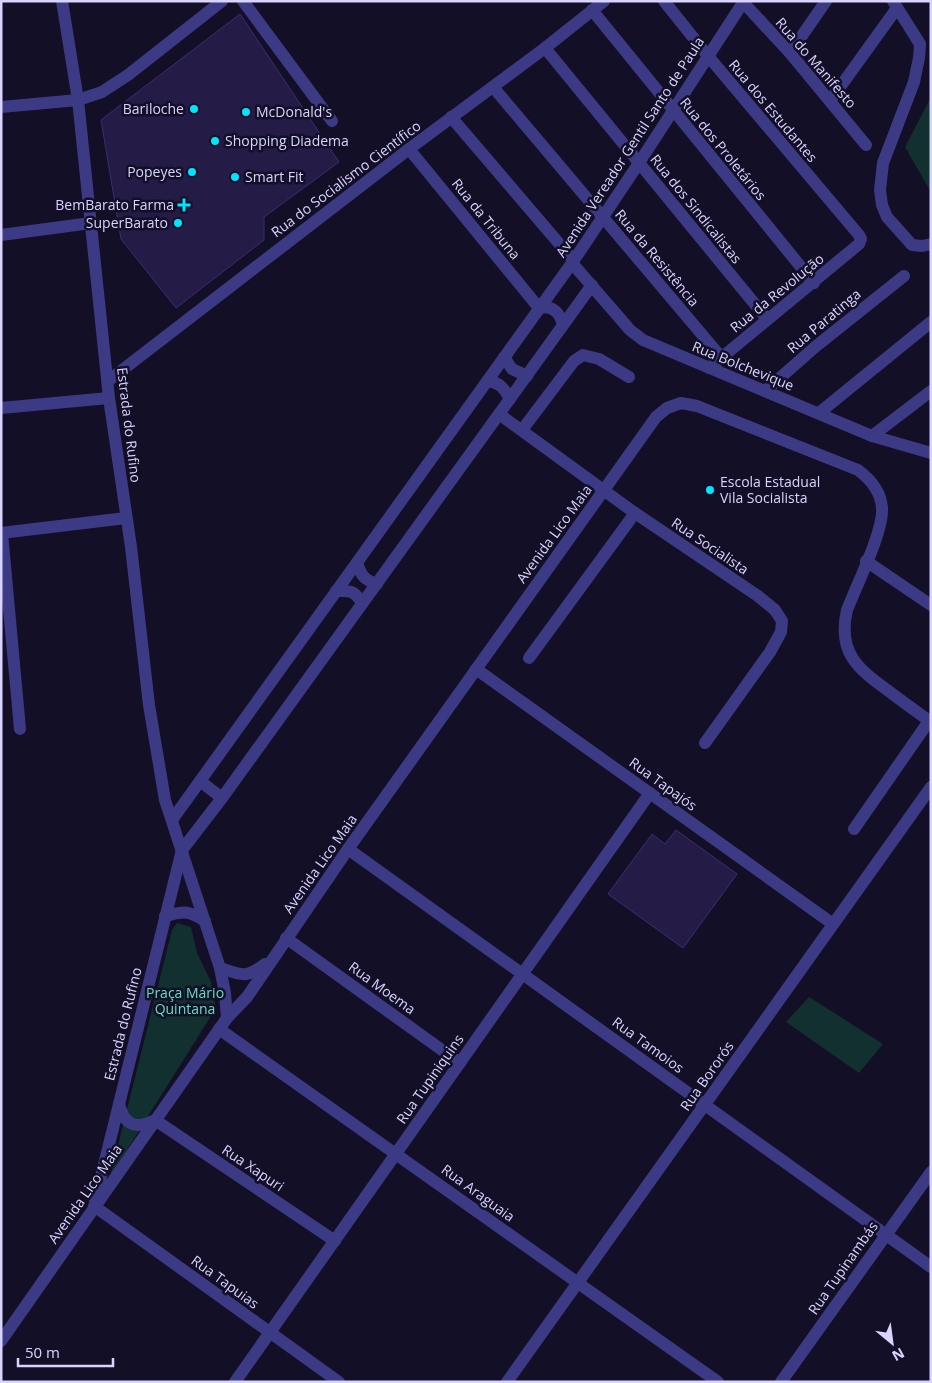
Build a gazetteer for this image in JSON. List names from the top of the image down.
{
  "streets": {
    "street": [
      "Rua do Manifesto",
      "Rua dos Estudantes",
      "Avenida Vereador Gentil Santo de Paula",
      "Rua dos Proletários",
      "Rua do Socialismo Científico",
      "Rua dos Sindicalistas",
      "Rua da Tribuna",
      "Rua da Resistência",
      "Rua da Revolução",
      "Rua Paratinga",
      "Rua Bolchevique",
      "Estrada do Rufino",
      "Avenida Lico Maia",
      "Rua Socialista",
      "Rua Tapajós",
      "Rua Moema",
      "Rua Tamoios",
      "Rua Bororós",
      "Rua Tupiniquins",
      "Rua Xapuri",
      "Rua Araguaia",
      "Rua Tupinambás",
      "Rua Tapuias"
    ]
  },
  "crossings": [
    ["Rua do Manifesto", "Avenida Vereador Gentil Santo de Paula"],
    ["Rua dos Estudantes", "Avenida Vereador Gentil Santo de Paula"],
    ["Rua dos Estudantes", "Rua da Revolução"],
    ["Avenida Vereador Gentil Santo de Paula", "Rua dos Proletários"],
    ["Avenida Vereador Gentil Santo de Paula", "Rua dos Sindicalistas"],
    ["Avenida Vereador Gentil Santo de Paula", "Rua da Tribuna"],
    ["Avenida Vereador Gentil Santo de Paula", "Rua da Resistência"],
    ["Avenida Vereador Gentil Santo de Paula", "Rua Bolchevique"],
    ["Avenida Vereador Gentil Santo de Paula", "Estrada do Rufino"],
    ["Rua dos Proletários", "Rua do Socialismo Científico"],
    ["Rua dos Proletários", "Rua da Revolução"],
    ["Rua do Socialismo Científico", "Rua dos Sindicalistas"],
    ["Rua do Socialismo Científico", "Rua da Tribuna"],
    ["Rua do Socialismo Científico", "Rua da Resistência"],
    ["Rua do Socialismo Científico", "Rua Bolchevique"],
    ["Rua do Socialismo Científico", "Estrada do Rufino"],
    ["Rua dos Sindicalistas", "Rua da Revolução"],
    ["Rua da Resistência", "Rua da Revolução"],
    ["Rua da Revolução", "Rua Bolchevique"],
    ["Rua Paratinga", "Rua Bolchevique"],
    ["Estrada do Rufino", "Avenida Lico Maia"],
    ["Estrada do Rufino", "Rua Tapuias"],
    ["Avenida Lico Maia", "Rua Socialista"],
    ["Avenida Lico Maia", "Rua Tapajós"],
    ["Avenida Lico Maia", "Rua Moema"],
    ["Avenida Lico Maia", "Rua Tamoios"],
    ["Avenida Lico Maia", "Rua Xapuri"],
    ["Avenida Lico Maia", "Rua Araguaia"],
    ["Avenida Lico Maia", "Rua Tapuias"],
    ["Rua Tapajós", "Rua Bororós"],
    ["Rua Tapajós", "Rua Tupiniquins"],
    ["Rua Moema", "Rua Tupiniquins"],
    ["Rua Tamoios", "Rua Bororós"],
    ["Rua Tamoios", "Rua Tupiniquins"],
    ["Rua Tamoios", "Rua Tupinambás"],
    ["Rua Bororós", "Rua Araguaia"],
    ["Rua Tupiniquins", "Rua Xapuri"],
    ["Rua Tupiniquins", "Rua Araguaia"],
    ["Rua Tupiniquins", "Rua Tapuias"]
  ],
  "parks": ["Praça Mário Quintana"],
  "places": {
    "other": [
      "Bariloche",
      "McDonald's",
      "Shopping Diadema",
      "Popeyes",
      "Smart Fit",
      "SuperBarato",
      "Escola Estadual Vila Socialista"
    ],
    "health": ["BemBarato Farma"]
  },
  "scale_bar": "50 m",
  "north": "bottom right"
}
